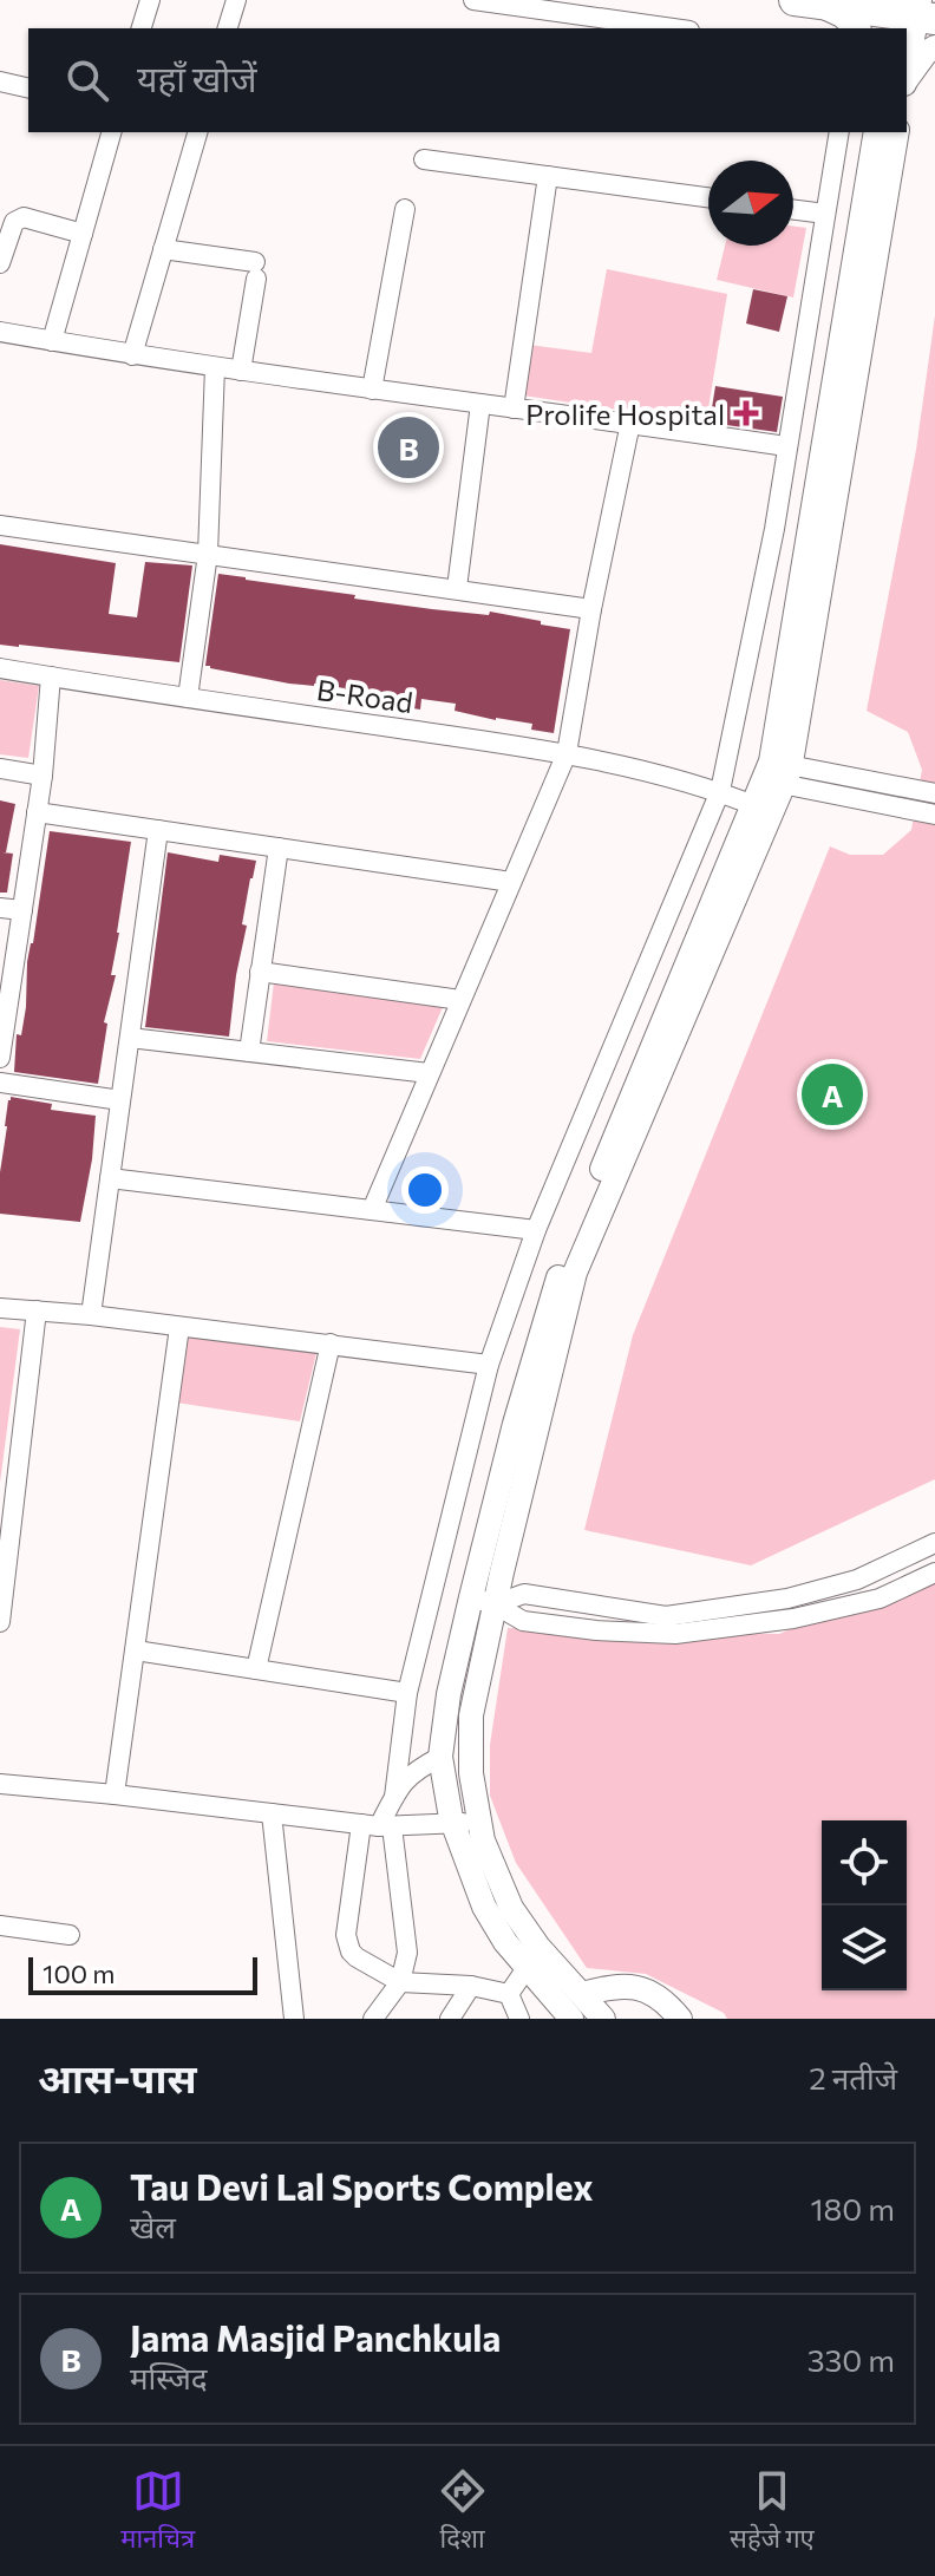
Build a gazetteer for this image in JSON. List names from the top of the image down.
{
  "streets": {
    "street": ["B-Road"]
  },
  "places": {
    "health": ["Prolife Hospital"]
  },
  "scale_bar": "100 m",
  "north": "right",
  "page": {
    "search": "यहाँ खोजें",
    "pins": ["B", "A"],
    "scale": "100 m",
    "heading": ["आस-पास", "2 नतीजे"],
    "list": [
      {
        "mark": "A",
        "name": "Tau Devi Lal Sports Complex",
        "note": "खेल",
        "value": "180 m"
      },
      {
        "mark": "B",
        "name": "Jama Masjid Panchkula",
        "note": "मस्जिद",
        "value": "330 m"
      }
    ],
    "nav": ["मानचित्र", "दिशा", "सहेजे गए"]
  }
}
